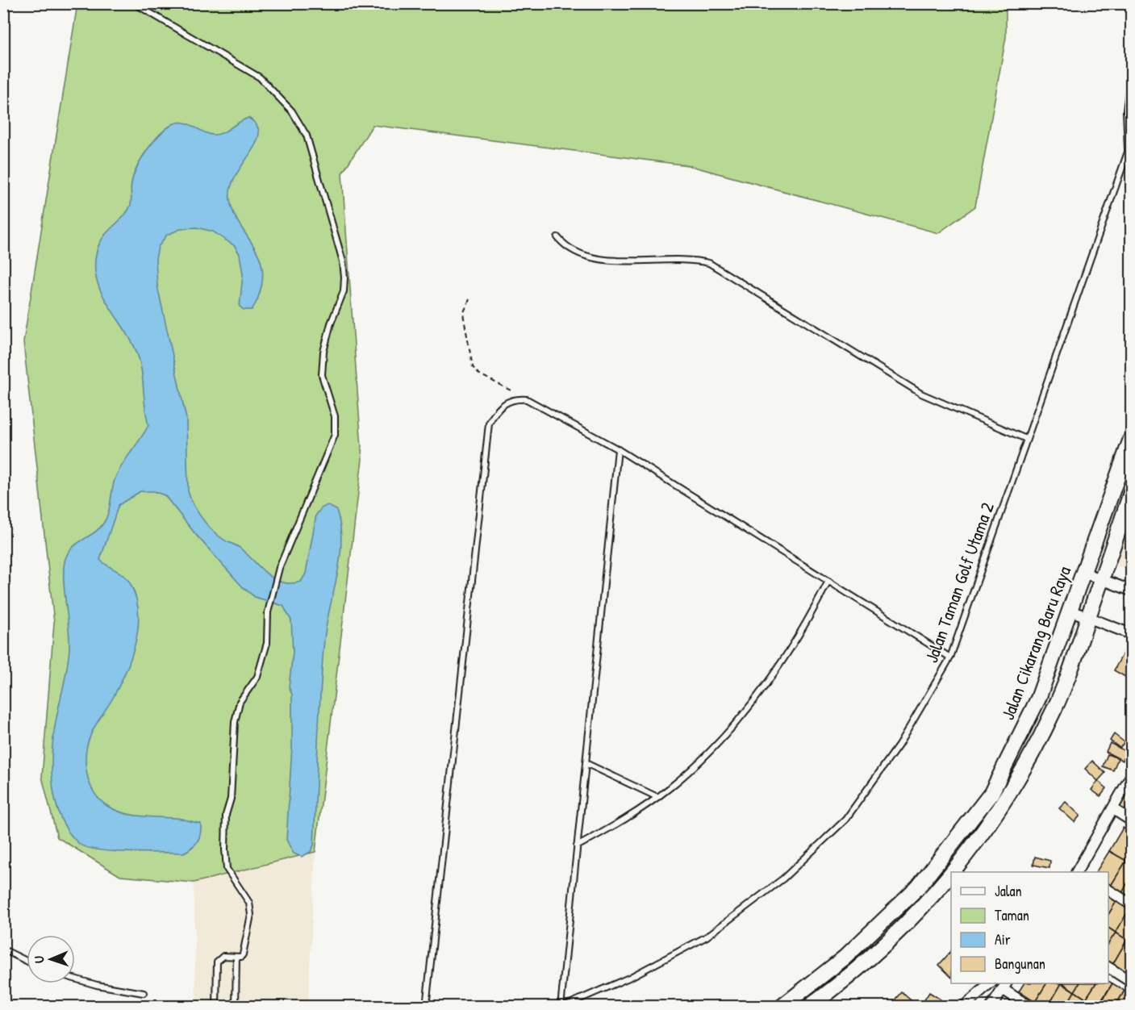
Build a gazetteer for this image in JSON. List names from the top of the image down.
{
  "streets": {
    "main road": ["Jalan Cikarang Baru Raya"],
    "lane": ["Jalan Taman Golf Utama 2"]
  },
  "legend": [
    "Jalan",
    "Taman",
    "Air",
    "Bangunan"
  ],
  "north": "left"
}
